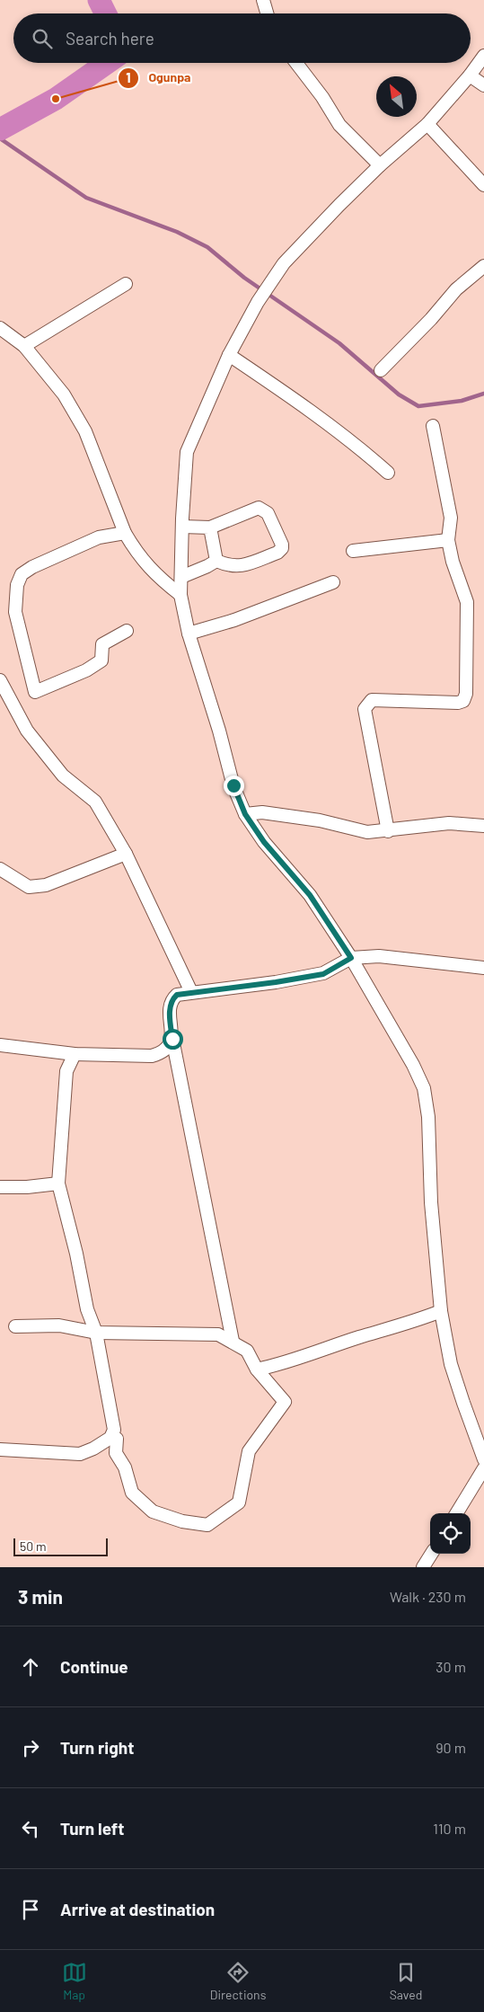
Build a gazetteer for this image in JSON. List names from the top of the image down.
{
  "places": ["Ogunpa"],
  "scale_bar": "50 m",
  "north": "top left",
  "page": {
    "search": "Search here",
    "scale": "50 m",
    "heading": ["3 min", "Walk · 230 m"],
    "list": [
      ["Continue", "30 m"],
      ["Turn right", "90 m"],
      ["Turn left", "110 m"],
      "Arrive at destination"
    ],
    "nav": ["Map", "Directions", "Saved"]
  }
}
